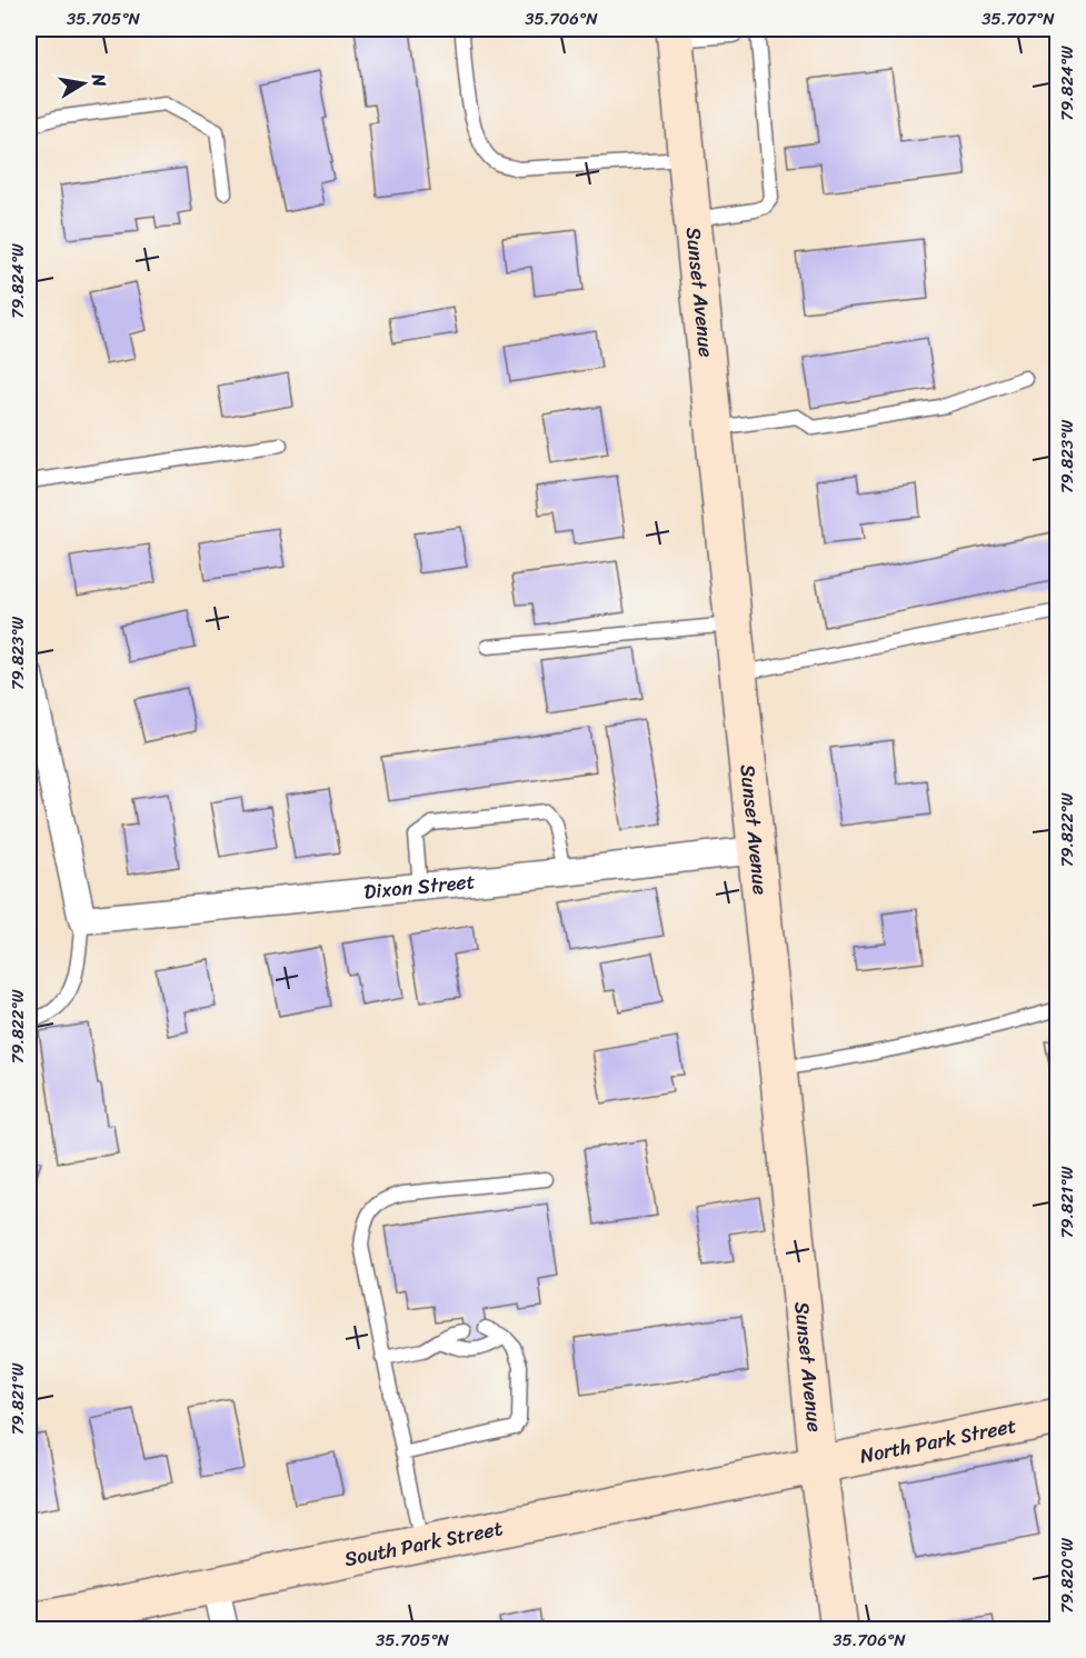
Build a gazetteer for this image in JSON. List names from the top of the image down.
{
  "streets": {
    "main road": ["Sunset Avenue", "North Park Street", "South Park Street"],
    "street": ["Dixon Street"]
  },
  "crossings": [
    ["Sunset Avenue", "Dixon Street"],
    ["Sunset Avenue", "North Park Street"],
    ["Sunset Avenue", "South Park Street"],
    ["North Park Street", "South Park Street"]
  ],
  "north": "right",
  "coordinates": [
    "35.705°N",
    "35.706°N",
    "35.707°N",
    "79.824°W",
    "79.823°W",
    "79.822°W",
    "79.821°W",
    "79.820°W"
  ]
}
